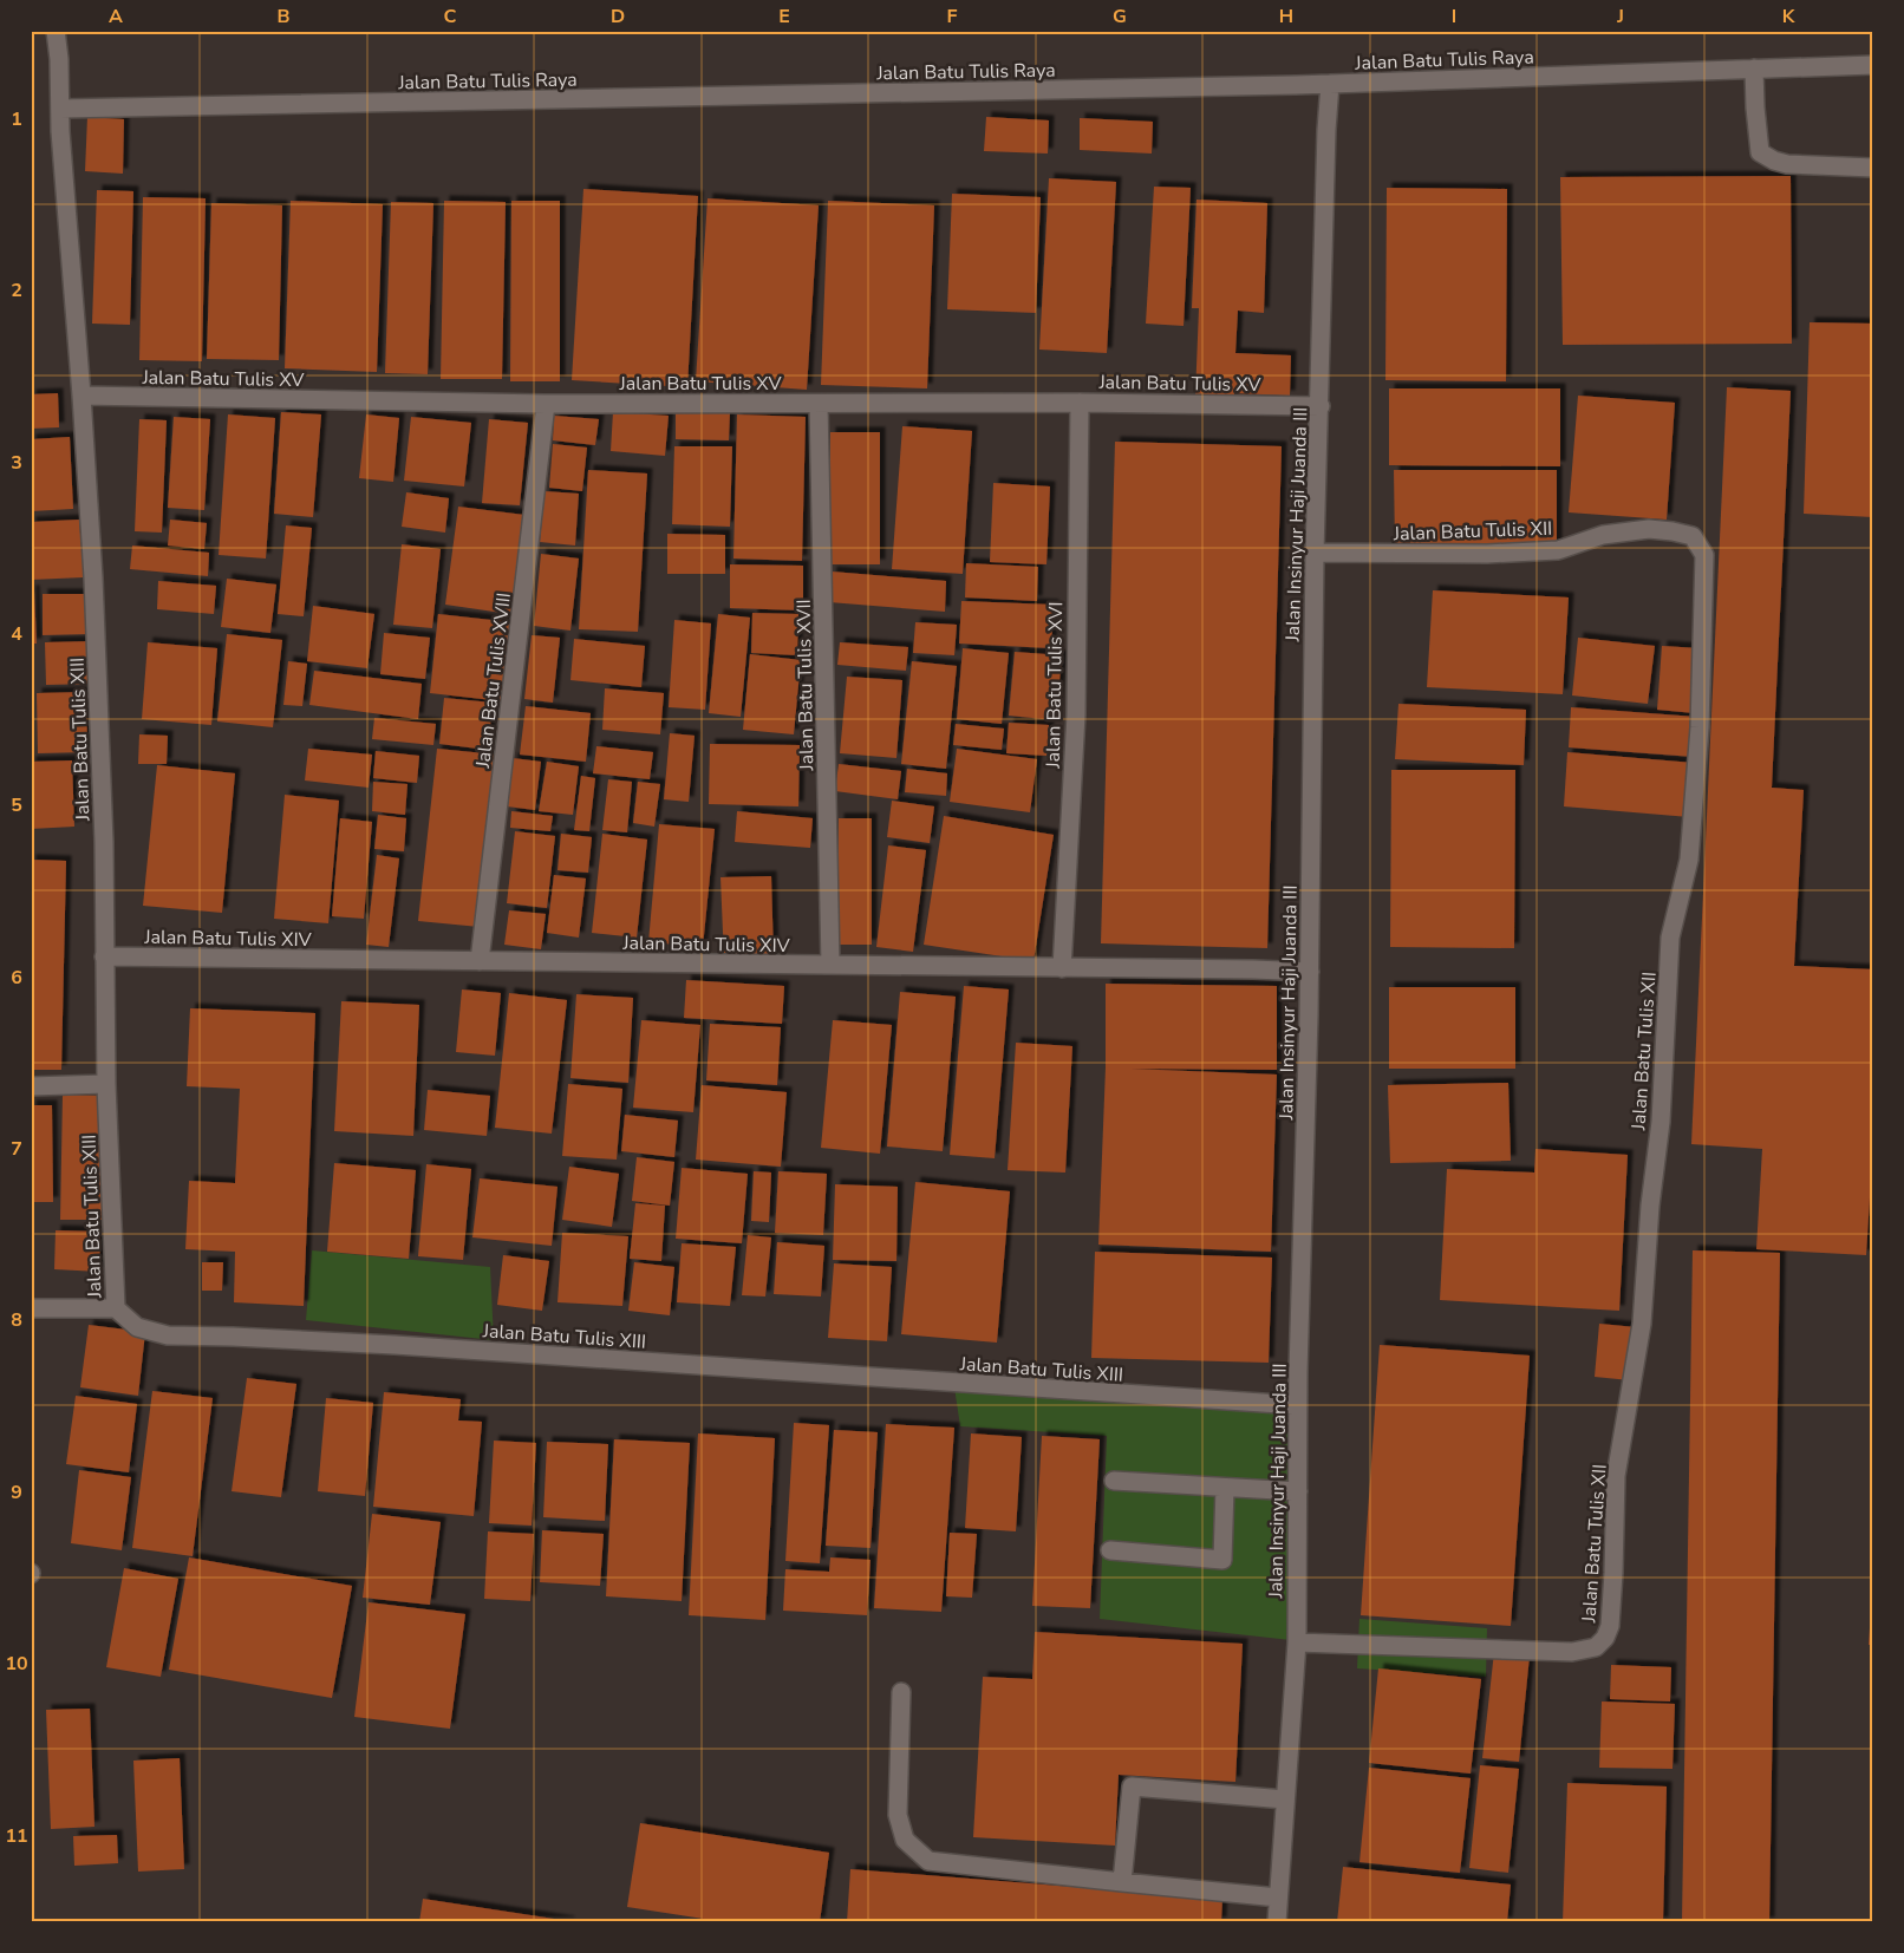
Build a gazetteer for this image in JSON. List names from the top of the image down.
{
  "streets": {
    "street": [
      "Jalan Batu Tulis Raya",
      "Jalan Batu Tulis XV",
      "Jalan Insinyur Haji Juanda III",
      "Jalan Batu Tulis XII",
      "Jalan Batu Tulis XVIII",
      "Jalan Batu Tulis XVII",
      "Jalan Batu Tulis XVI",
      "Jalan Batu Tulis XIII",
      "Jalan Batu Tulis XIV"
    ]
  },
  "crossings": [
    ["Jalan Batu Tulis Raya", "Jalan Insinyur Haji Juanda III"],
    ["Jalan Batu Tulis Raya", "Jalan Batu Tulis XIII"],
    ["Jalan Batu Tulis XV", "Jalan Insinyur Haji Juanda III"],
    ["Jalan Batu Tulis XV", "Jalan Batu Tulis XVIII"],
    ["Jalan Batu Tulis XV", "Jalan Batu Tulis XVII"],
    ["Jalan Batu Tulis XV", "Jalan Batu Tulis XVI"],
    ["Jalan Batu Tulis XV", "Jalan Batu Tulis XIII"],
    ["Jalan Insinyur Haji Juanda III", "Jalan Batu Tulis XII"],
    ["Jalan Insinyur Haji Juanda III", "Jalan Batu Tulis XIII"],
    ["Jalan Insinyur Haji Juanda III", "Jalan Batu Tulis XIV"],
    ["Jalan Batu Tulis XVIII", "Jalan Batu Tulis XIV"],
    ["Jalan Batu Tulis XVII", "Jalan Batu Tulis XIV"],
    ["Jalan Batu Tulis XVI", "Jalan Batu Tulis XIV"],
    ["Jalan Batu Tulis XIII", "Jalan Batu Tulis XIV"]
  ],
  "grid": {
    "columns": [
      "A",
      "B",
      "C",
      "D",
      "E",
      "F",
      "G",
      "H",
      "I",
      "J",
      "K"
    ],
    "rows": [
      "1",
      "2",
      "3",
      "4",
      "5",
      "6",
      "7",
      "8",
      "9",
      "10",
      "11"
    ]
  }
}
